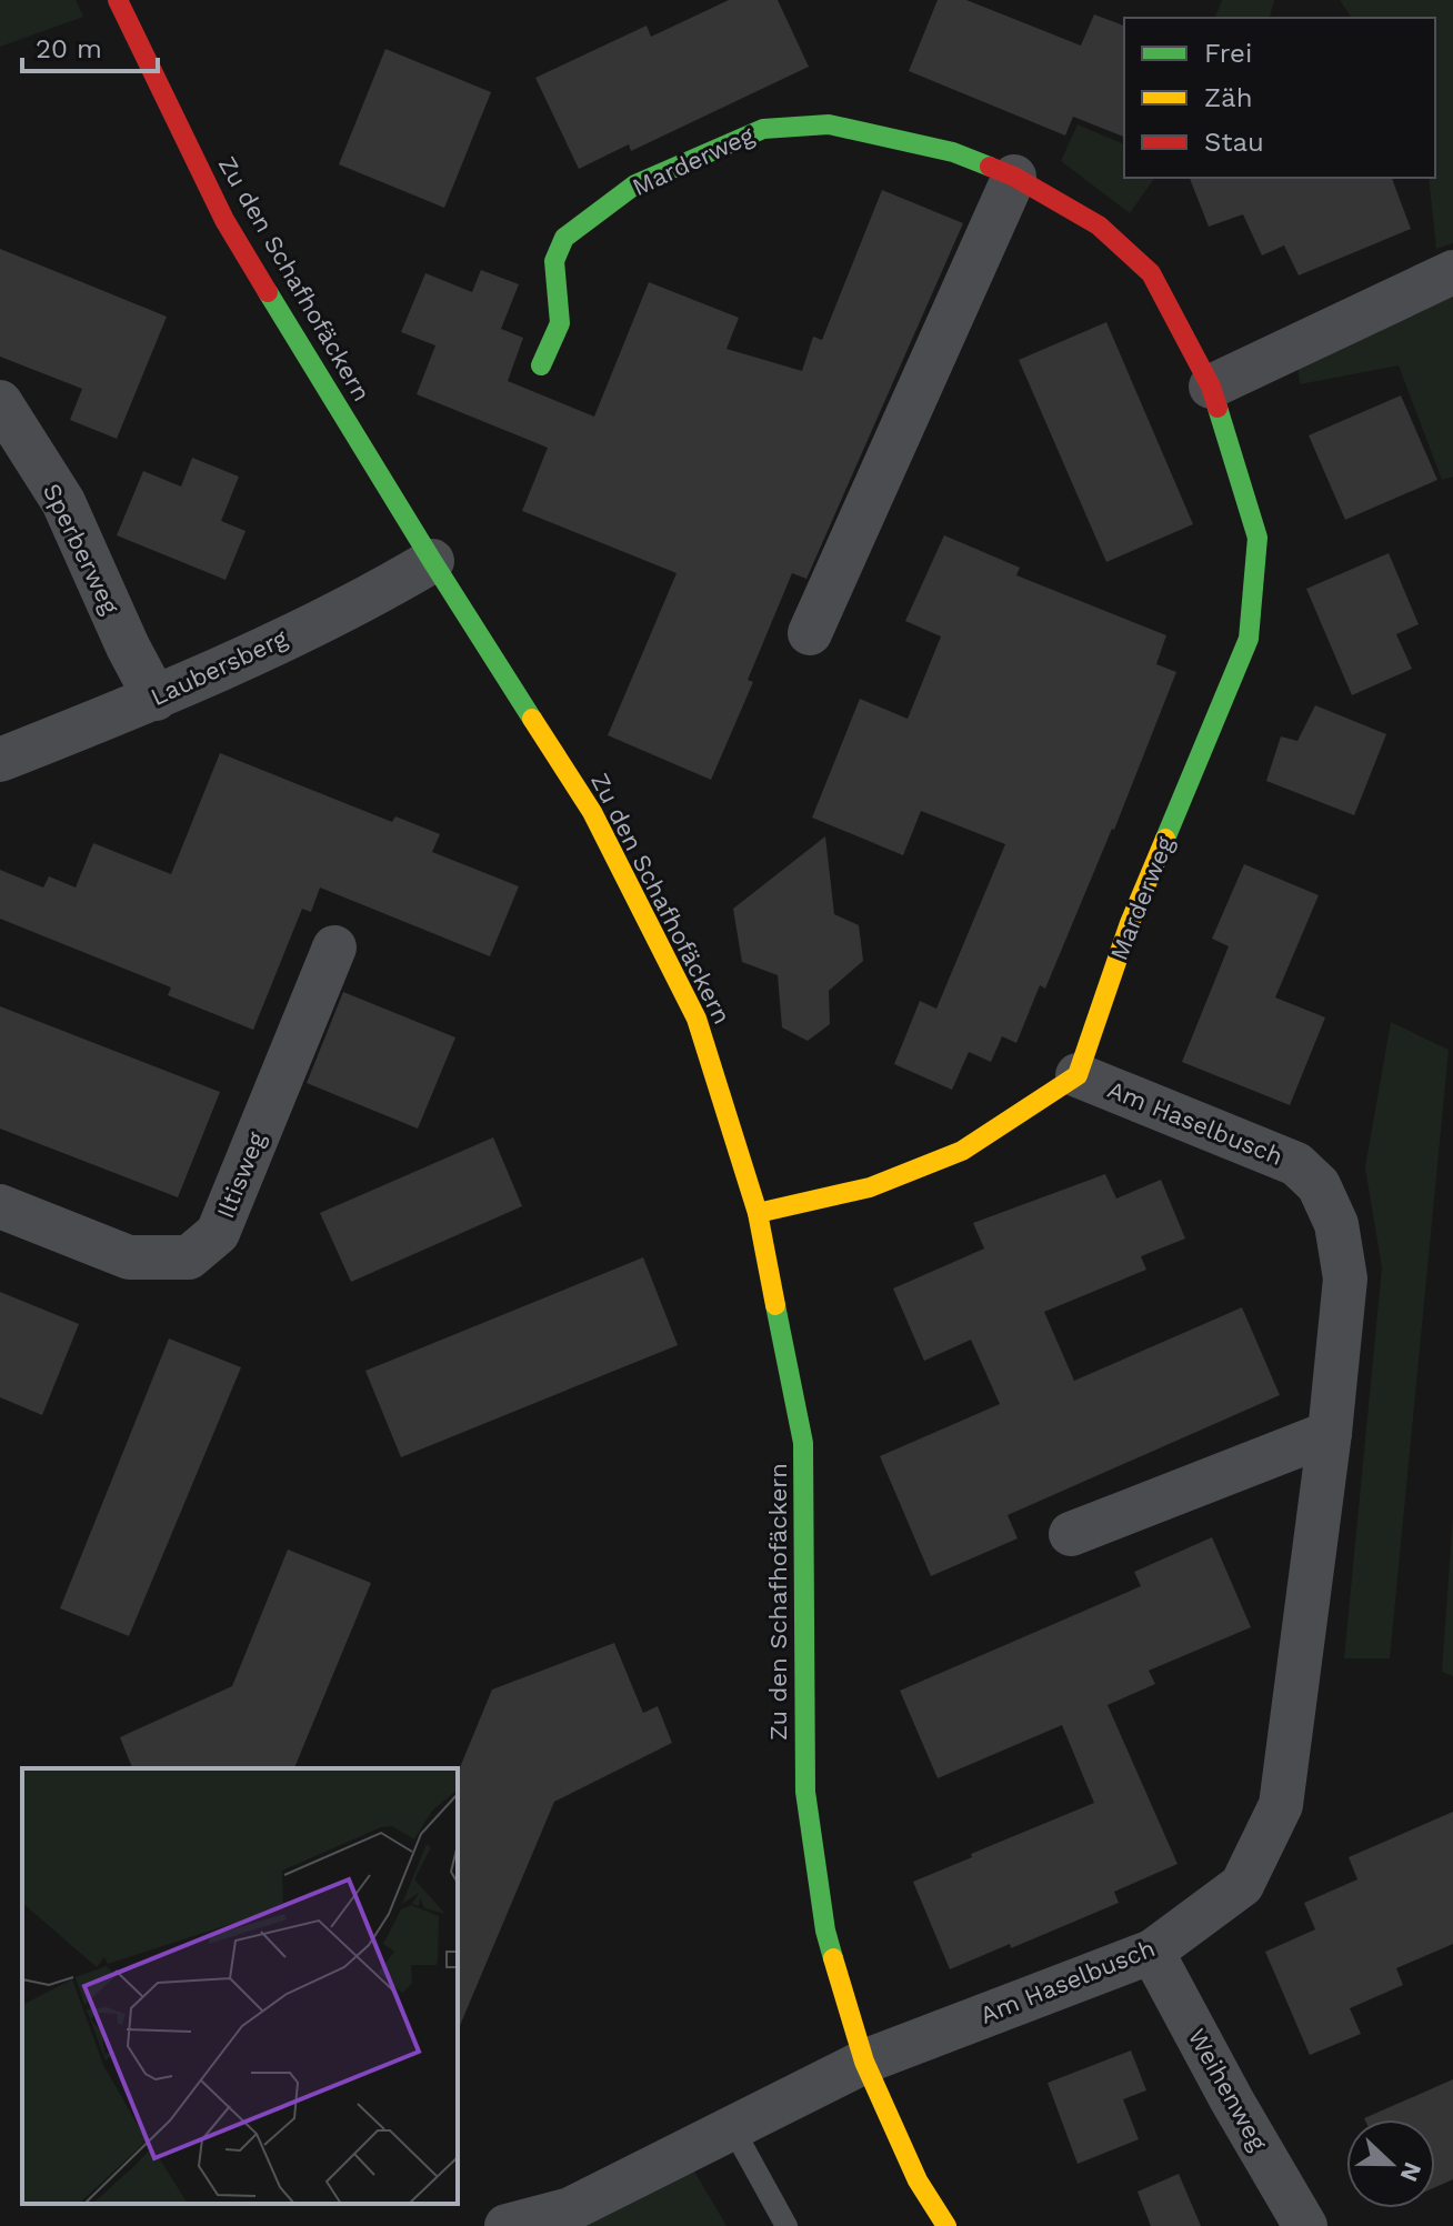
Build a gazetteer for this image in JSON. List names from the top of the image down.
{
  "streets": {
    "street": [
      "Marderweg",
      "Zu den Schafhofäckern",
      "Sperberweg",
      "Laubersberg",
      "Am Haselbusch",
      "Iltisweg",
      "Weihenweg"
    ]
  },
  "crossings": [
    ["Marderweg", "Am Haselbusch"],
    ["Zu den Schafhofäckern", "Laubersberg"],
    ["Zu den Schafhofäckern", "Am Haselbusch"],
    ["Sperberweg", "Laubersberg"],
    ["Am Haselbusch", "Weihenweg"]
  ],
  "legend": ["Frei", "Zäh", "Stau"],
  "scale_bar": "20 m",
  "north": "right"
}
